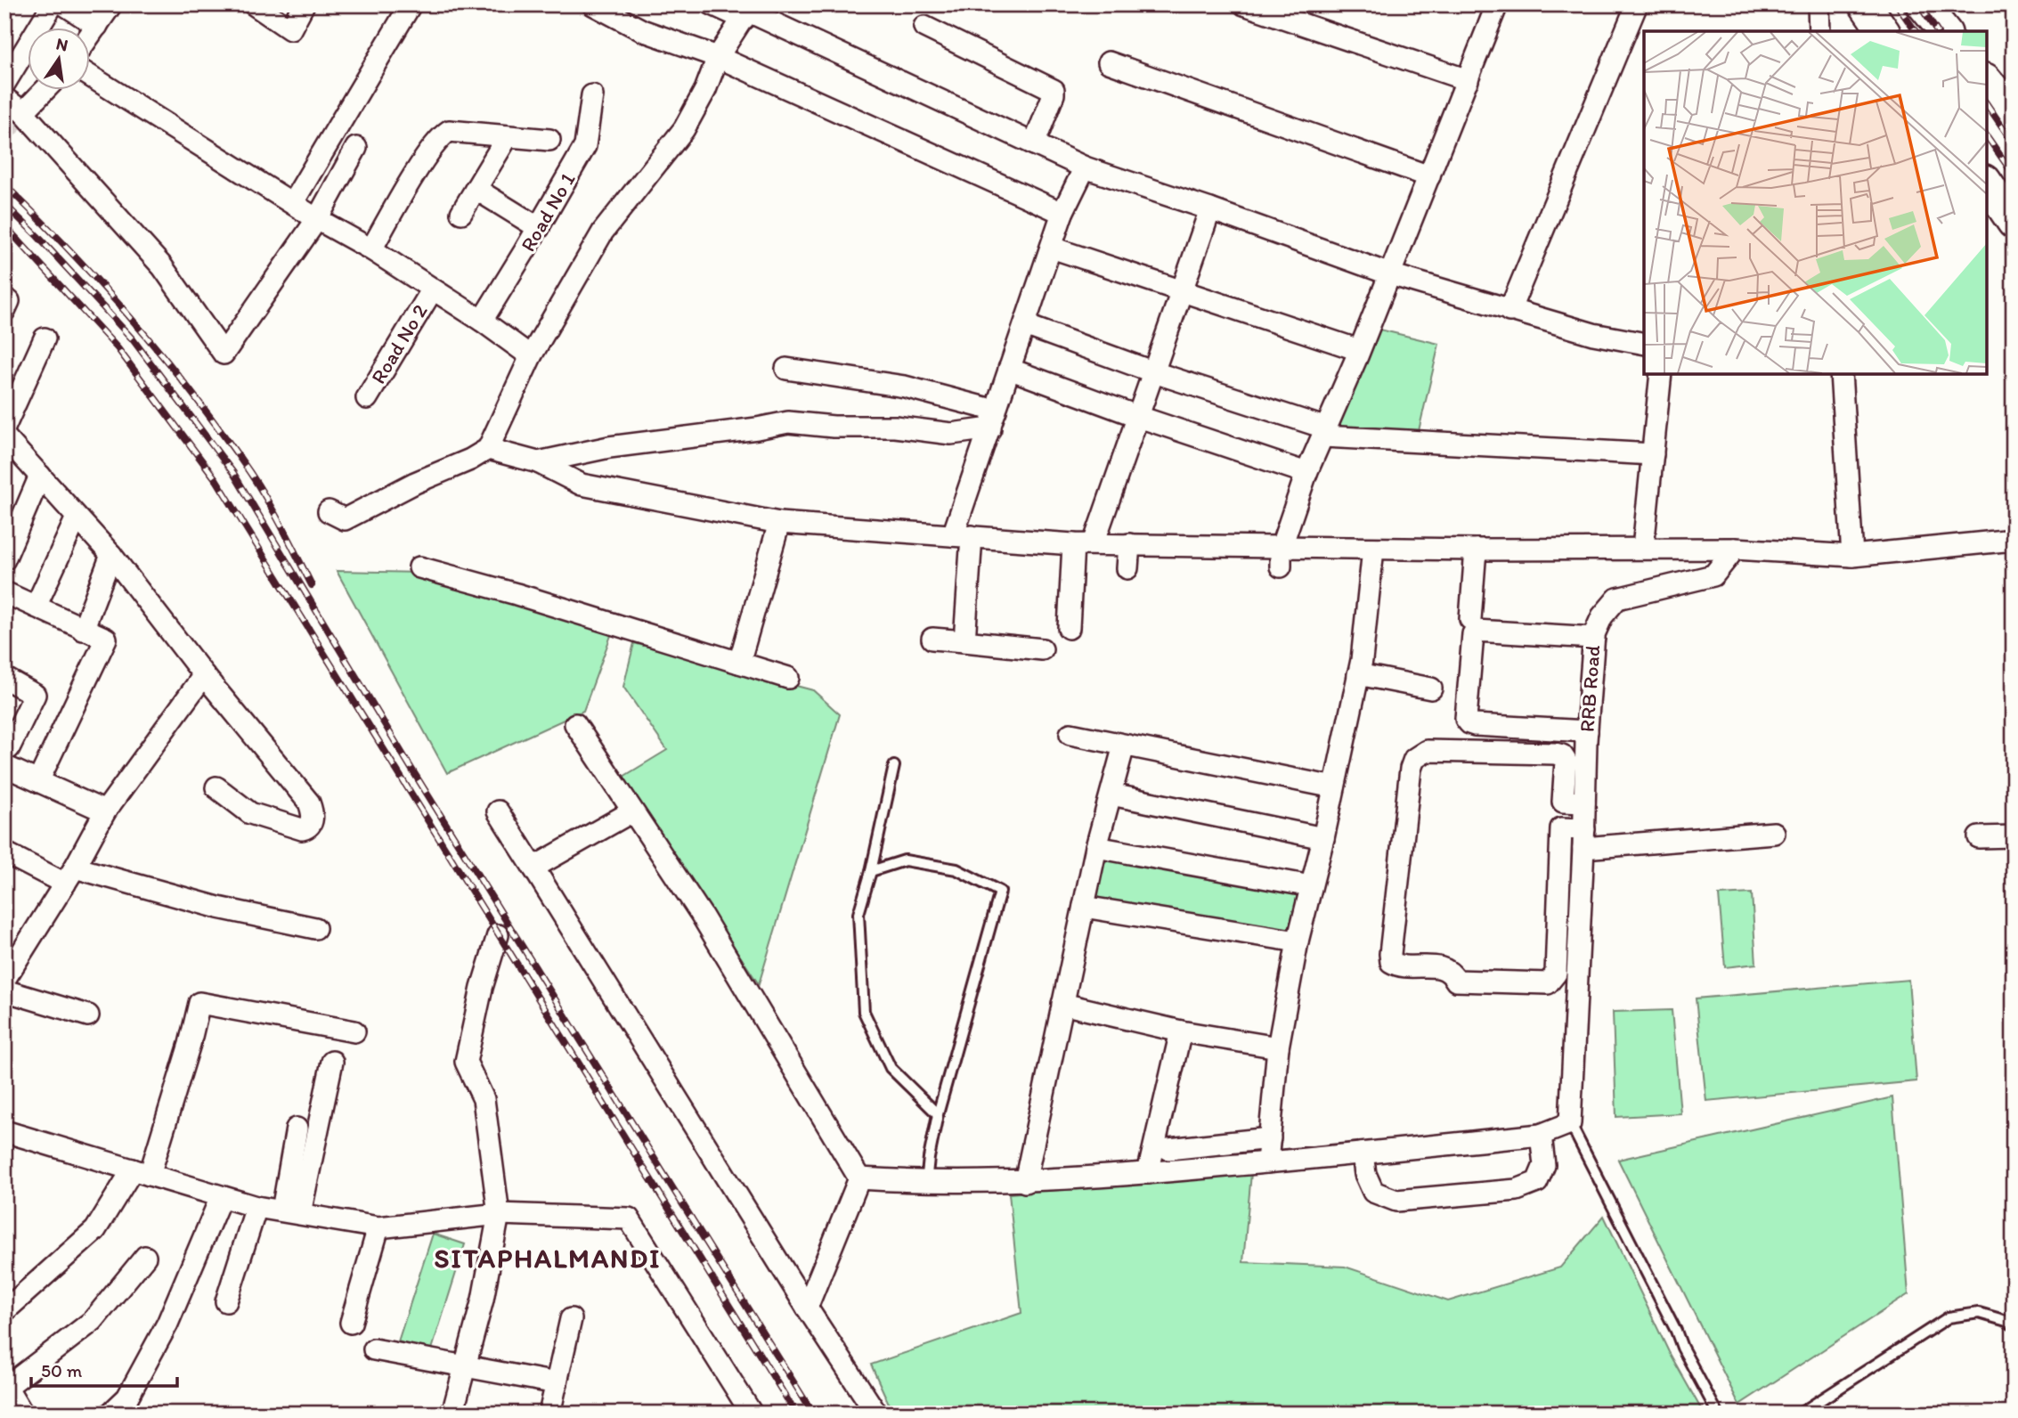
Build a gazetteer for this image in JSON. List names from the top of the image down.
{
  "streets": {
    "street": ["Road No 1", "Road No 2", "RRB Road"]
  },
  "districts": ["SITAPHALMANDI"],
  "scale_bar": "50 m",
  "north": "top"
}
